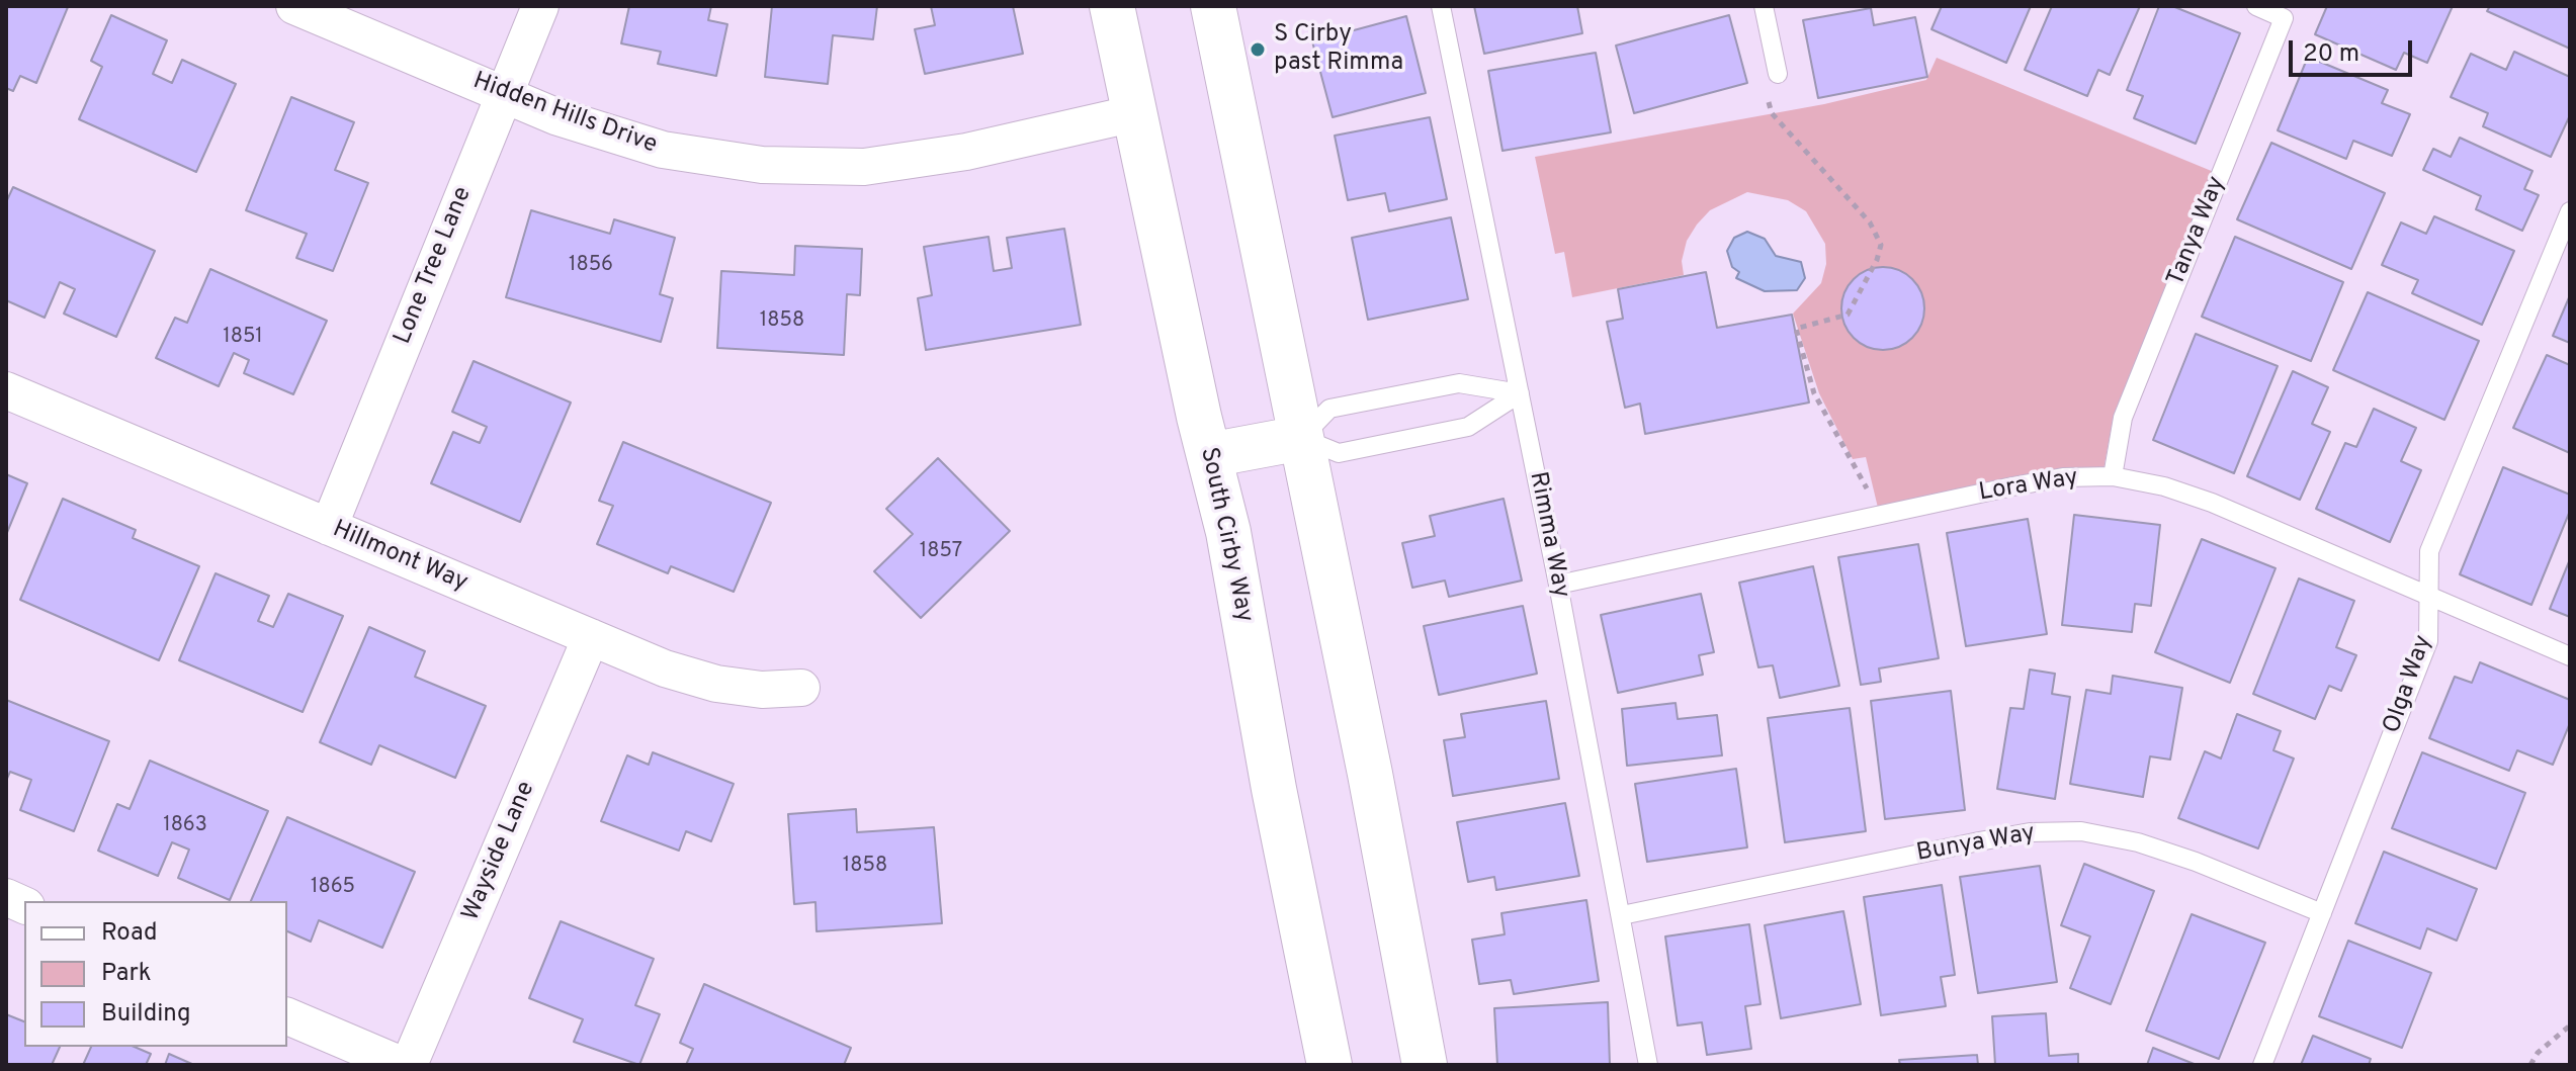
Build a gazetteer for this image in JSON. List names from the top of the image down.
{
  "streets": {
    "main road": ["South Cirby Way"],
    "street": [
      "Hidden Hills Drive",
      "Lone Tree Lane",
      "Hillmont Way",
      "Wayside Lane"
    ],
    "lane": [
      "Tanya Way",
      "Lora Way",
      "Rimma Way",
      "Olga Way",
      "Bunya Way"
    ]
  },
  "crossings": [
    ["Hidden Hills Drive", "Lone Tree Lane"],
    ["Hidden Hills Drive", "South Cirby Way"],
    ["Tanya Way", "Lora Way"],
    ["Lone Tree Lane", "Hillmont Way"],
    ["Lora Way", "Rimma Way"],
    ["Lora Way", "Olga Way"],
    ["Rimma Way", "Bunya Way"],
    ["Hillmont Way", "Wayside Lane"],
    ["Olga Way", "Bunya Way"]
  ],
  "places": ["S Cirby past Rimma"],
  "house_numbers": [
    "1856",
    "1858",
    "1851",
    "1857",
    "1863",
    "1858",
    "1865"
  ],
  "legend": ["Road", "Park", "Building"],
  "scale_bar": "20 m"
}
